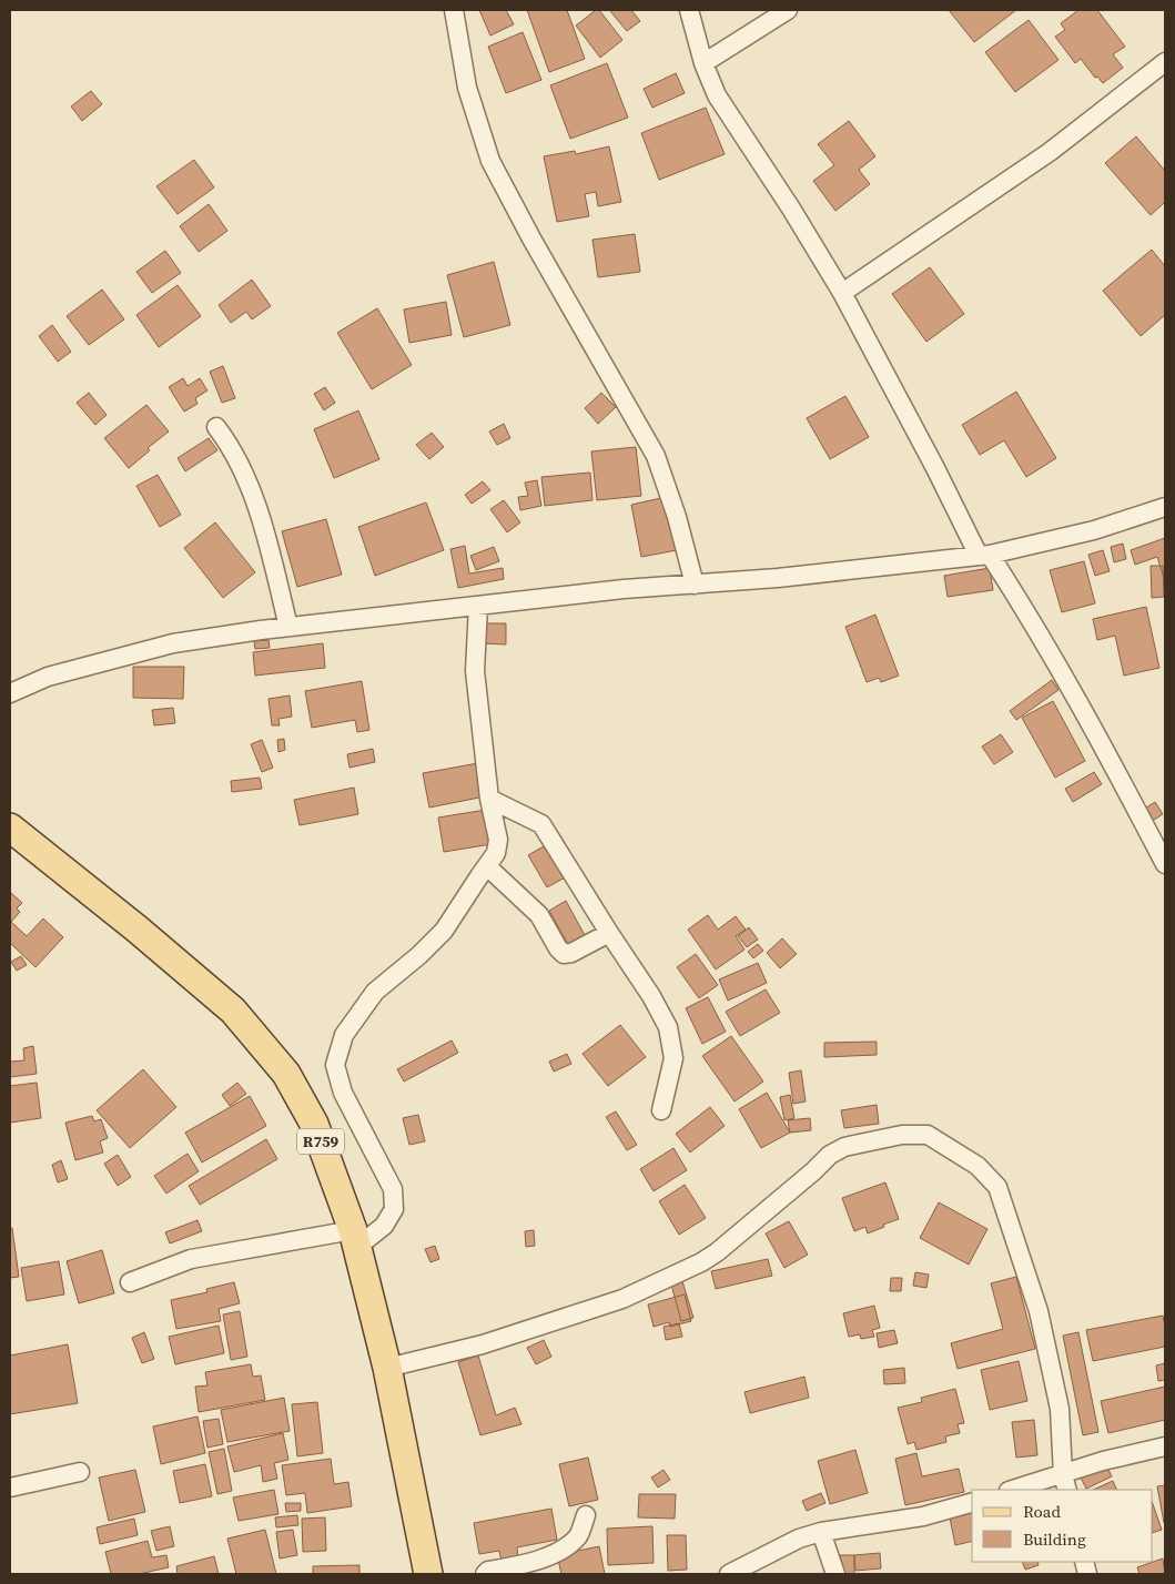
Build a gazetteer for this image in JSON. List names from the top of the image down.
{
  "streets": {
    "main road": ["R759"]
  },
  "legend": ["Road", "Building"]
}
